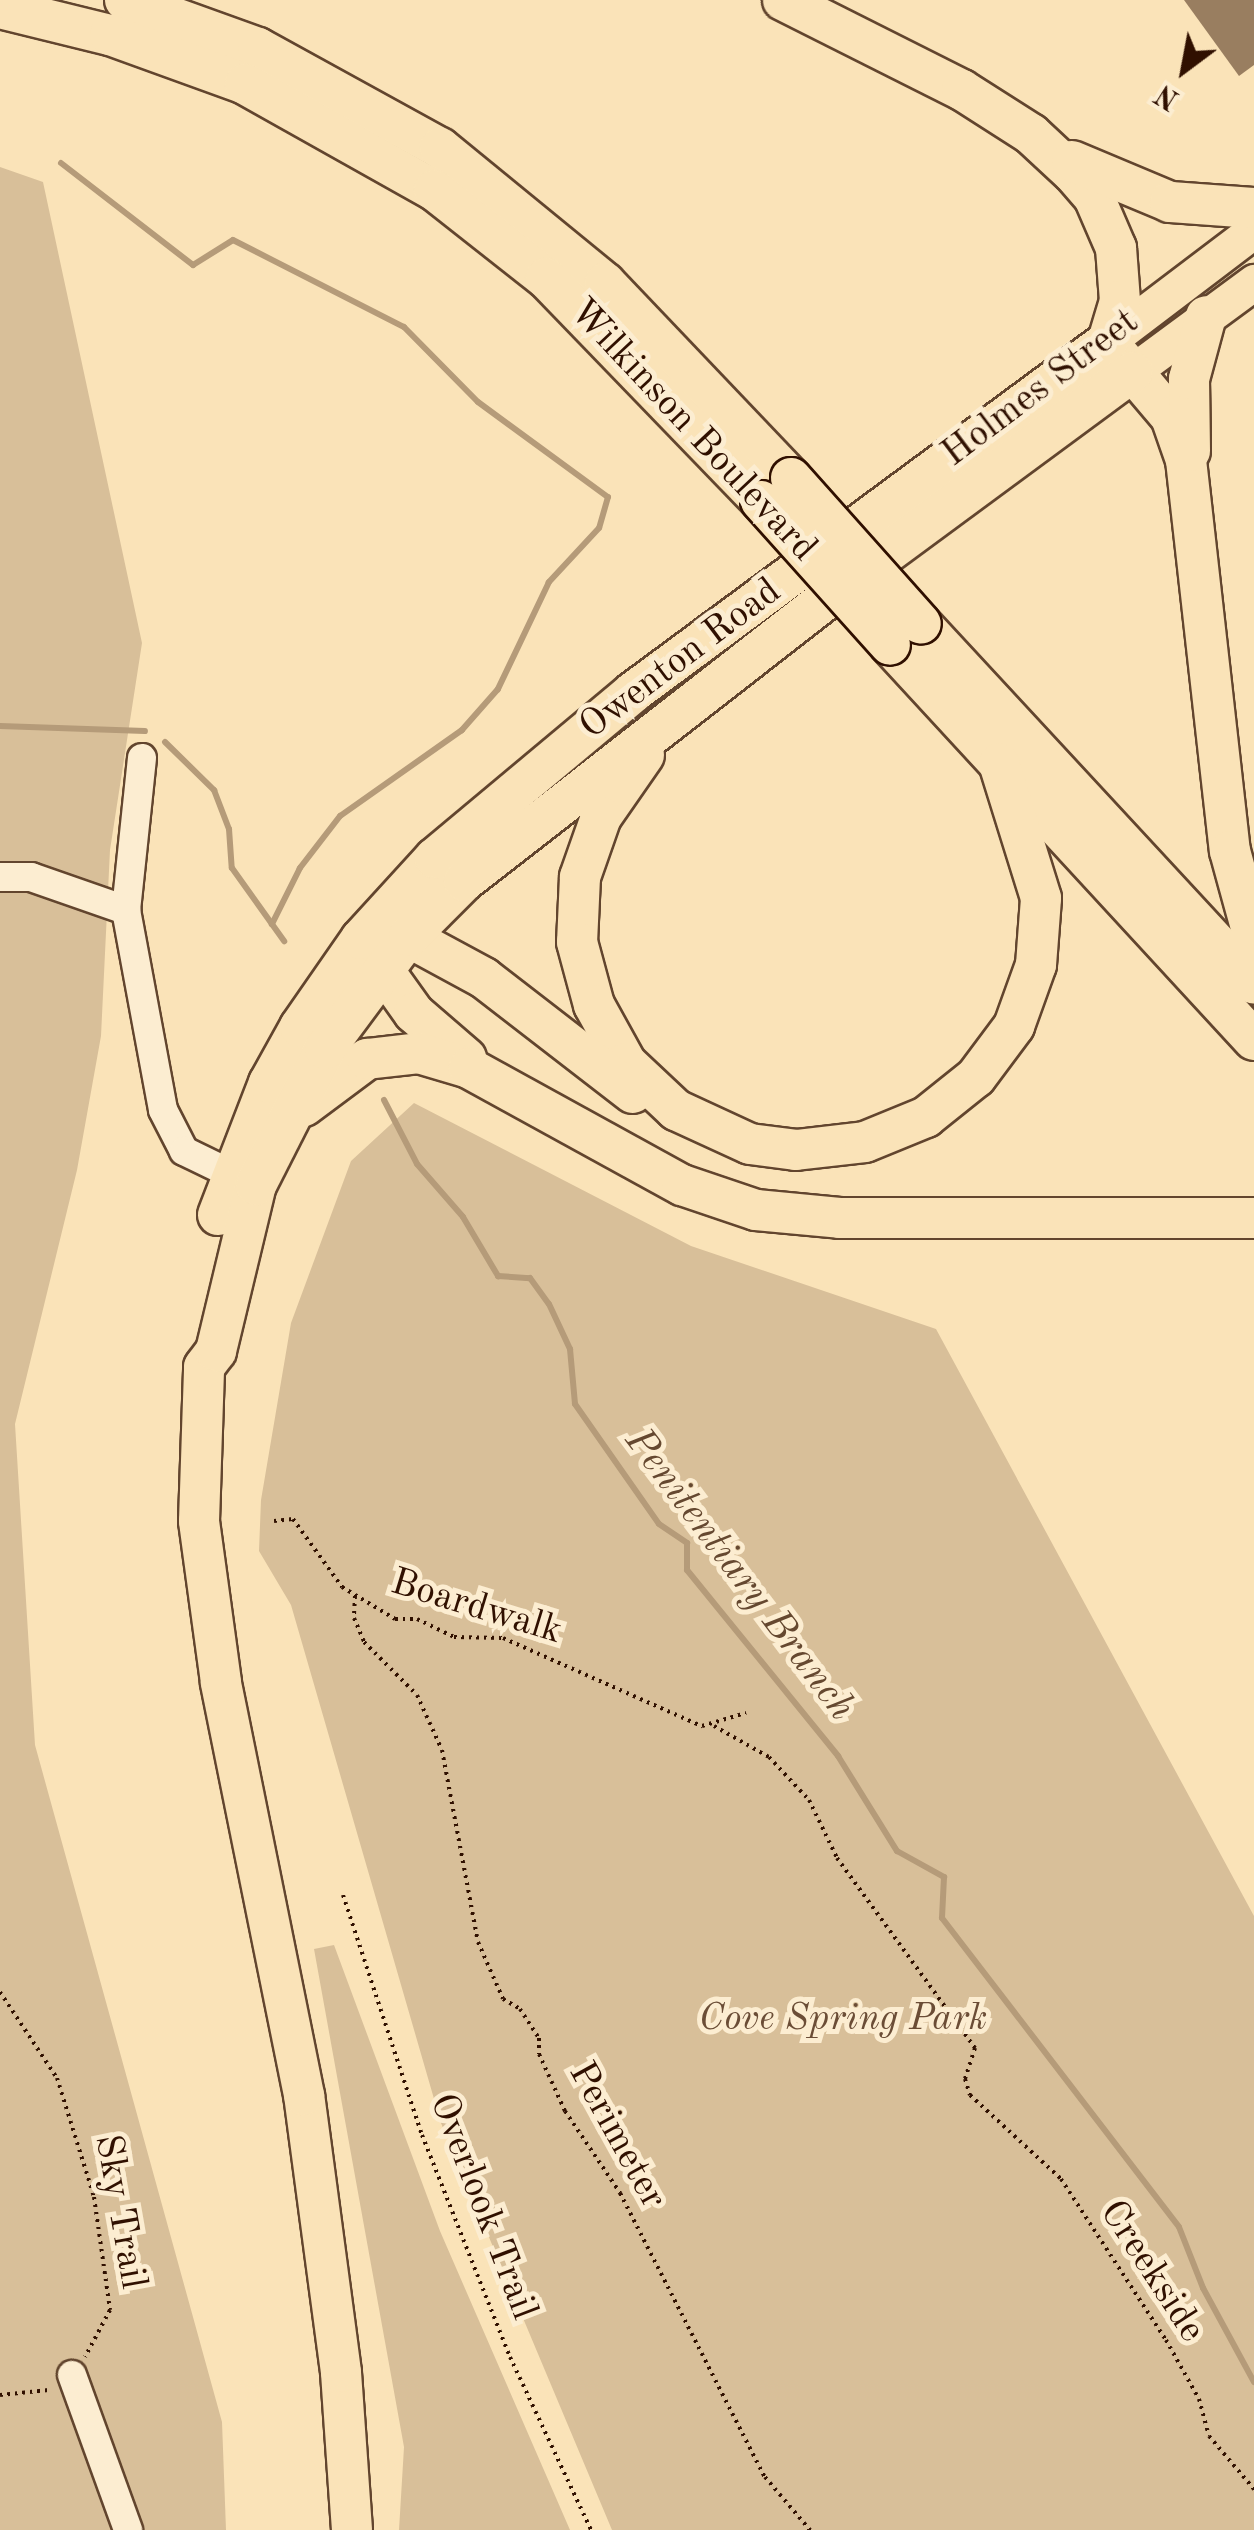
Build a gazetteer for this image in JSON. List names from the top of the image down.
{
  "streets": {
    "highway": ["Holmes Street", "Wilkinson Boulevard", "Owenton Road"],
    "path": [
      "Boardwalk",
      "Perimeter",
      "Overlook Trail",
      "Sky Trail",
      "Creekside"
    ]
  },
  "crossings": [
    ["Holmes Street", "Owenton Road"],
    ["Boardwalk", "Perimeter"],
    ["Boardwalk", "Creekside"]
  ],
  "water": ["Penitentiary Branch"],
  "parks": ["Cove Spring Park"],
  "north": "bottom left"
}
